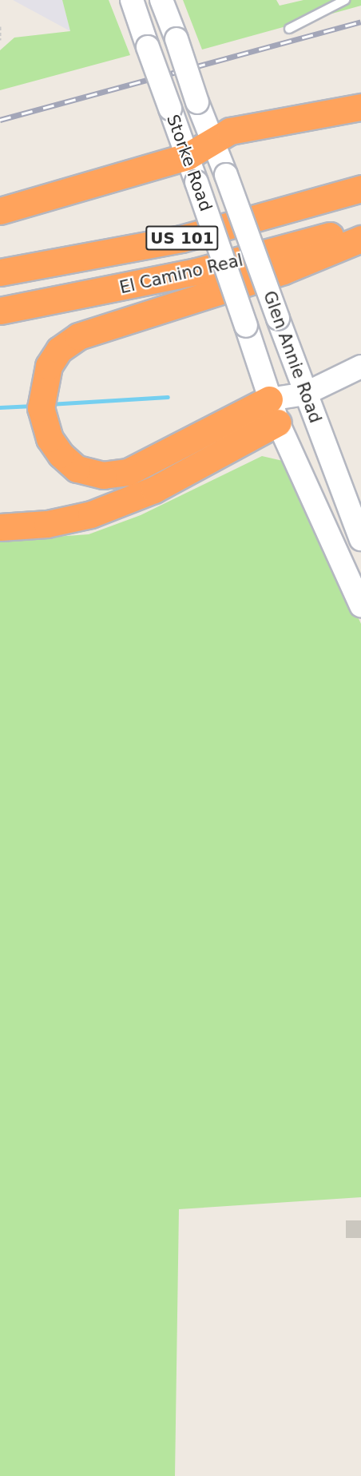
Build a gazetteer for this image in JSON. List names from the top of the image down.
{
  "streets": {
    "highway": ["US 101", "El Camino Real"],
    "main road": ["Storke Road", "Glen Annie Road"]
  },
  "crossings": [
    ["Storke Road", "Glen Annie Road"]
  ]
}
